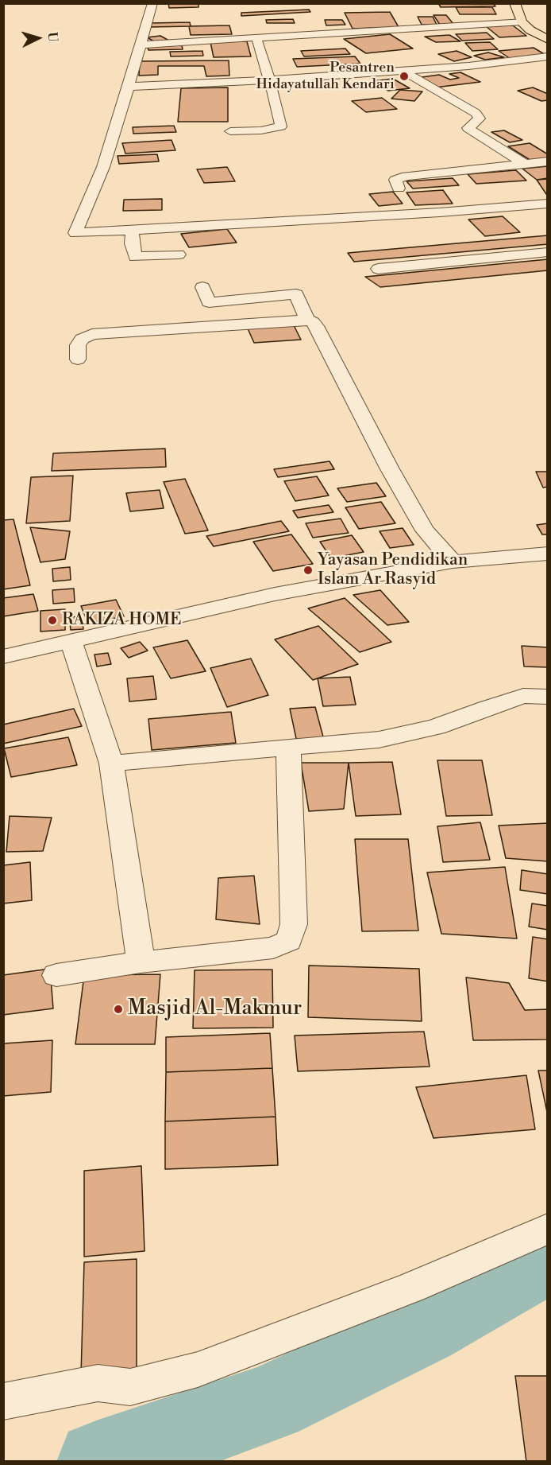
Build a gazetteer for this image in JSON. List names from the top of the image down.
{
  "places": [
    "Pesantren Hidayatullah Kendari",
    "Yayasan Pendidikan Islam Ar Rasyid",
    "RAKIZA HOME",
    "Masjid Al-Makmur"
  ],
  "north": "right"
}
